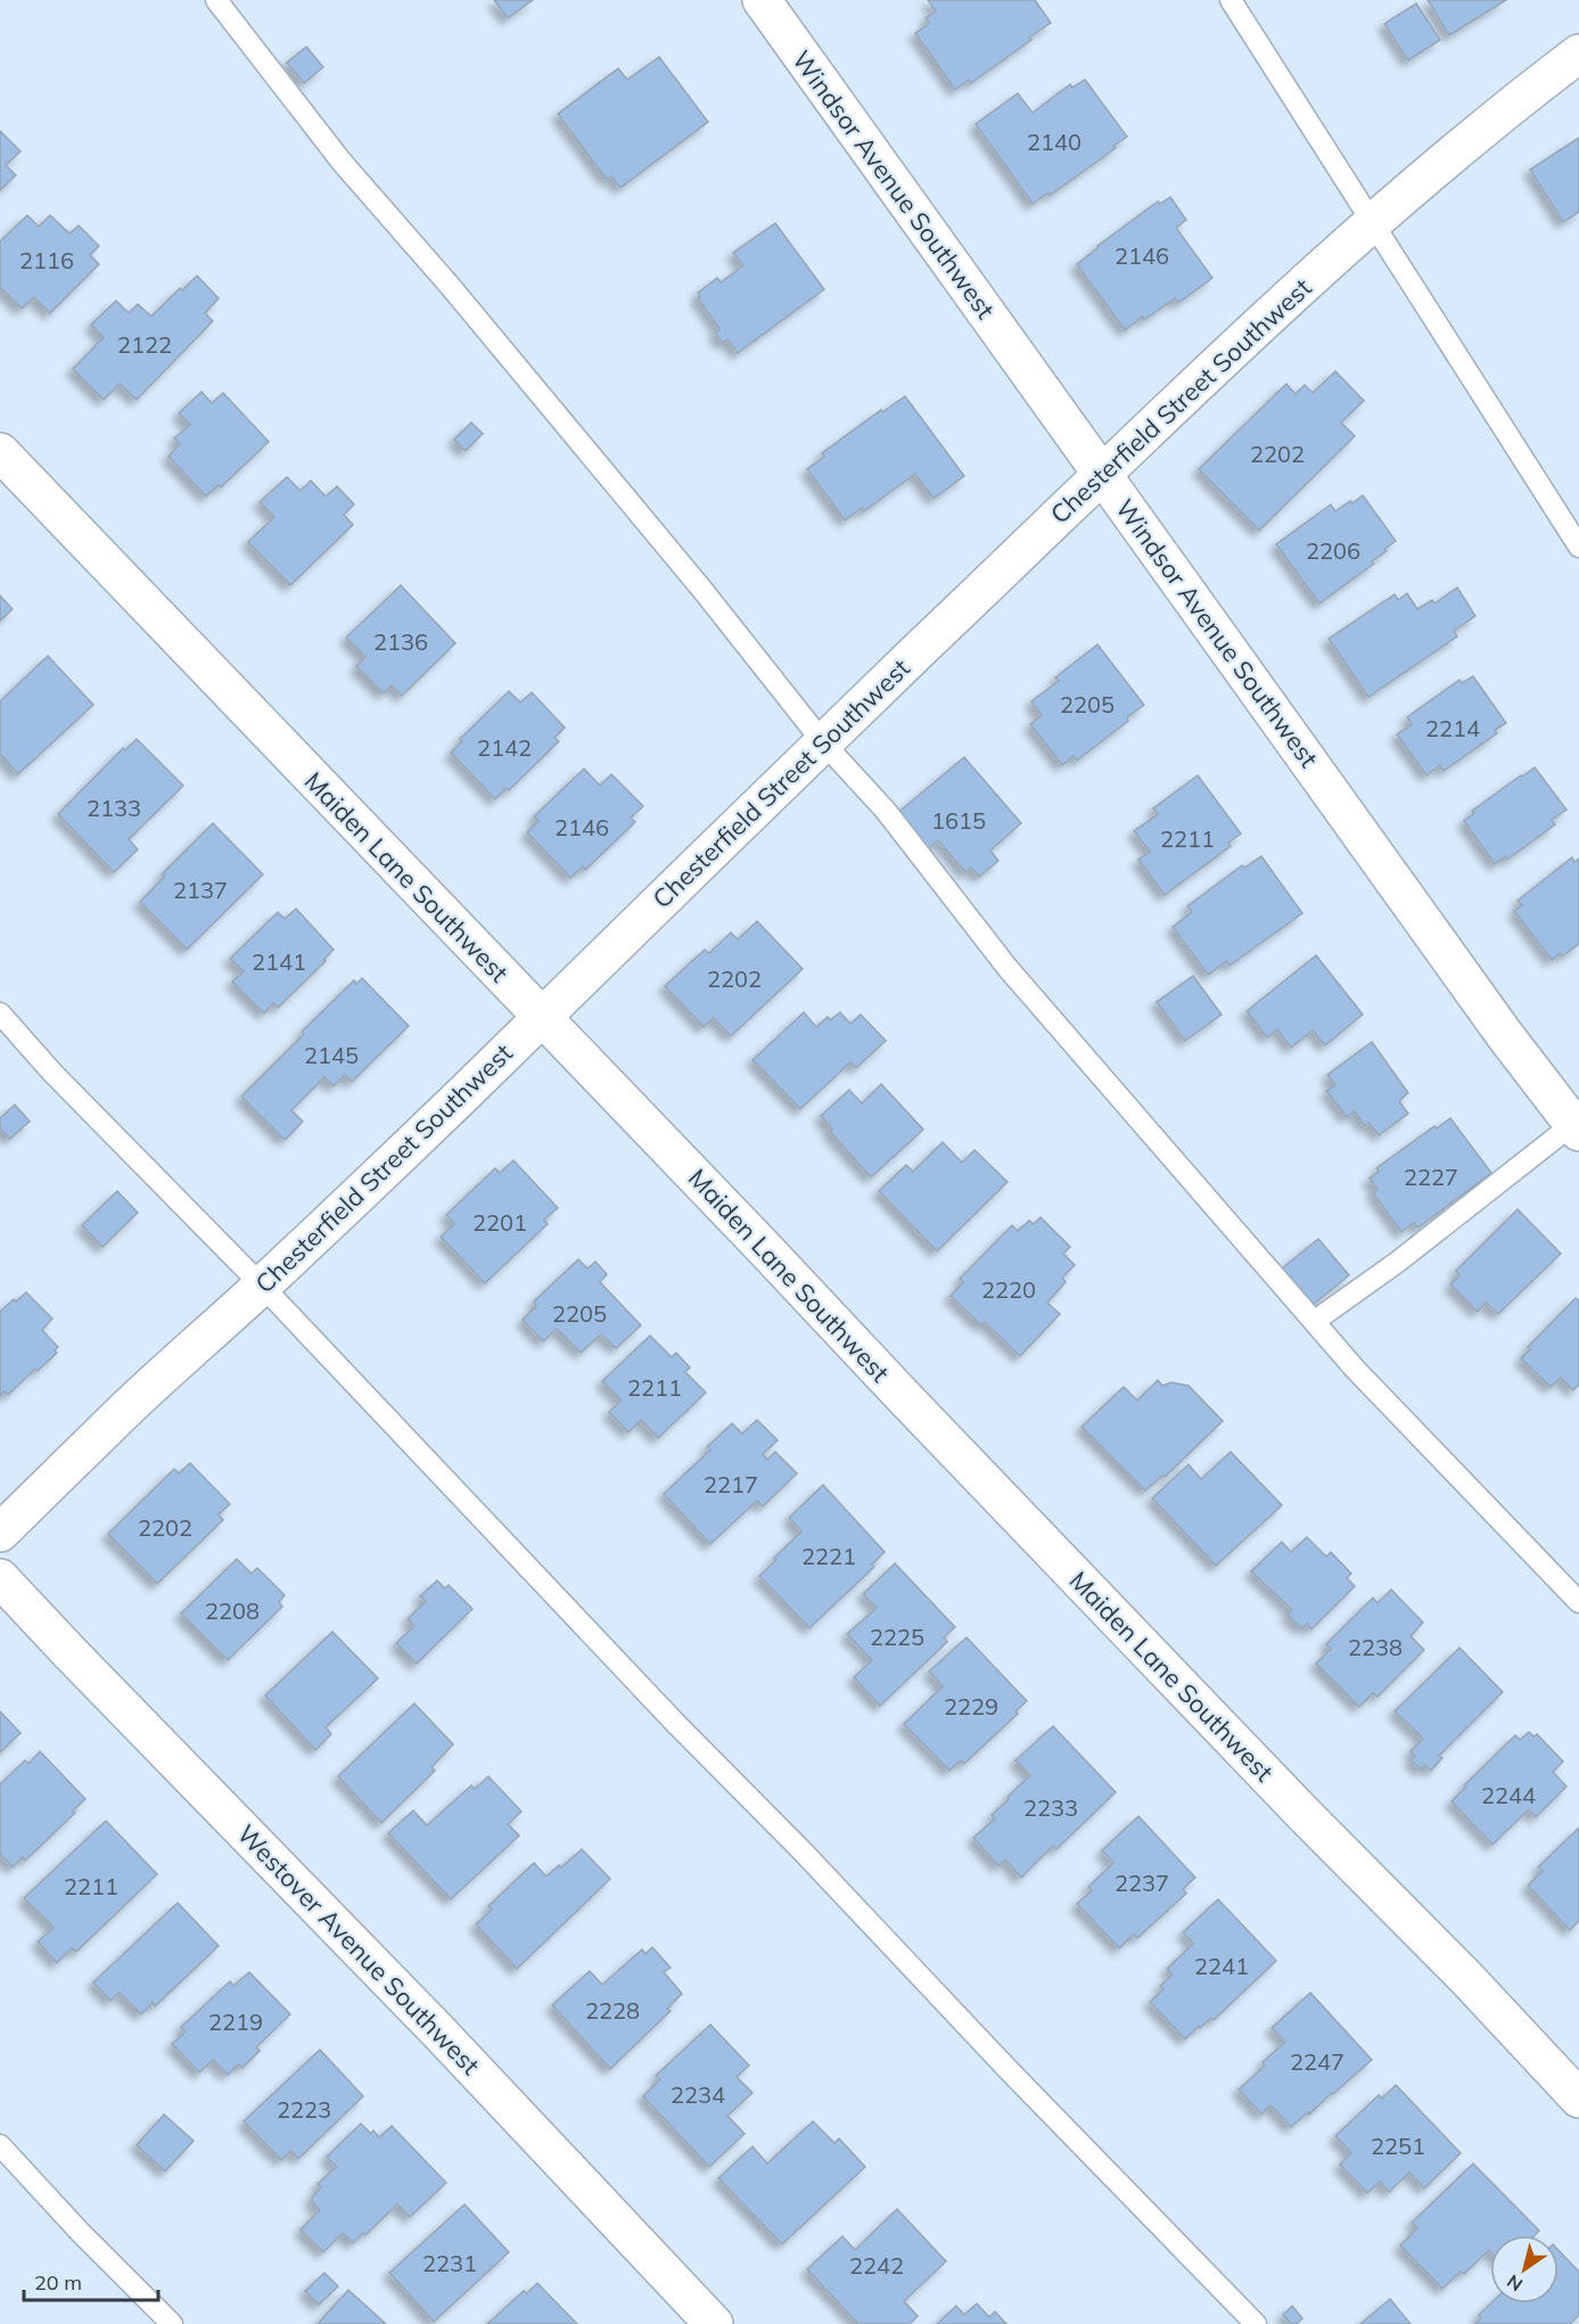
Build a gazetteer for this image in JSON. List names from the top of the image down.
{
  "streets": {
    "street": [
      "Windsor Avenue Southwest",
      "Chesterfield Street Southwest",
      "Maiden Lane Southwest",
      "Westover Avenue Southwest"
    ]
  },
  "crossings": [
    ["Windsor Avenue Southwest", "Chesterfield Street Southwest"],
    ["Chesterfield Street Southwest", "Maiden Lane Southwest"]
  ],
  "house_numbers": [
    "2140",
    "2146",
    "2116",
    "2122",
    "2202",
    "2206",
    "2136",
    "2205",
    "2214",
    "2142",
    "2133",
    "1615",
    "2146",
    "2211",
    "2137",
    "2141",
    "2202",
    "2145",
    "2227",
    "2201",
    "2220",
    "2205",
    "2211",
    "2217",
    "2202",
    "2221",
    "2208",
    "2225",
    "2238",
    "2229",
    "2244",
    "2233",
    "2237",
    "2211",
    "2241",
    "2228",
    "2219",
    "2247",
    "2234",
    "2223",
    "2251",
    "2231",
    "2242"
  ],
  "scale_bar": "20 m",
  "north": "bottom left"
}
